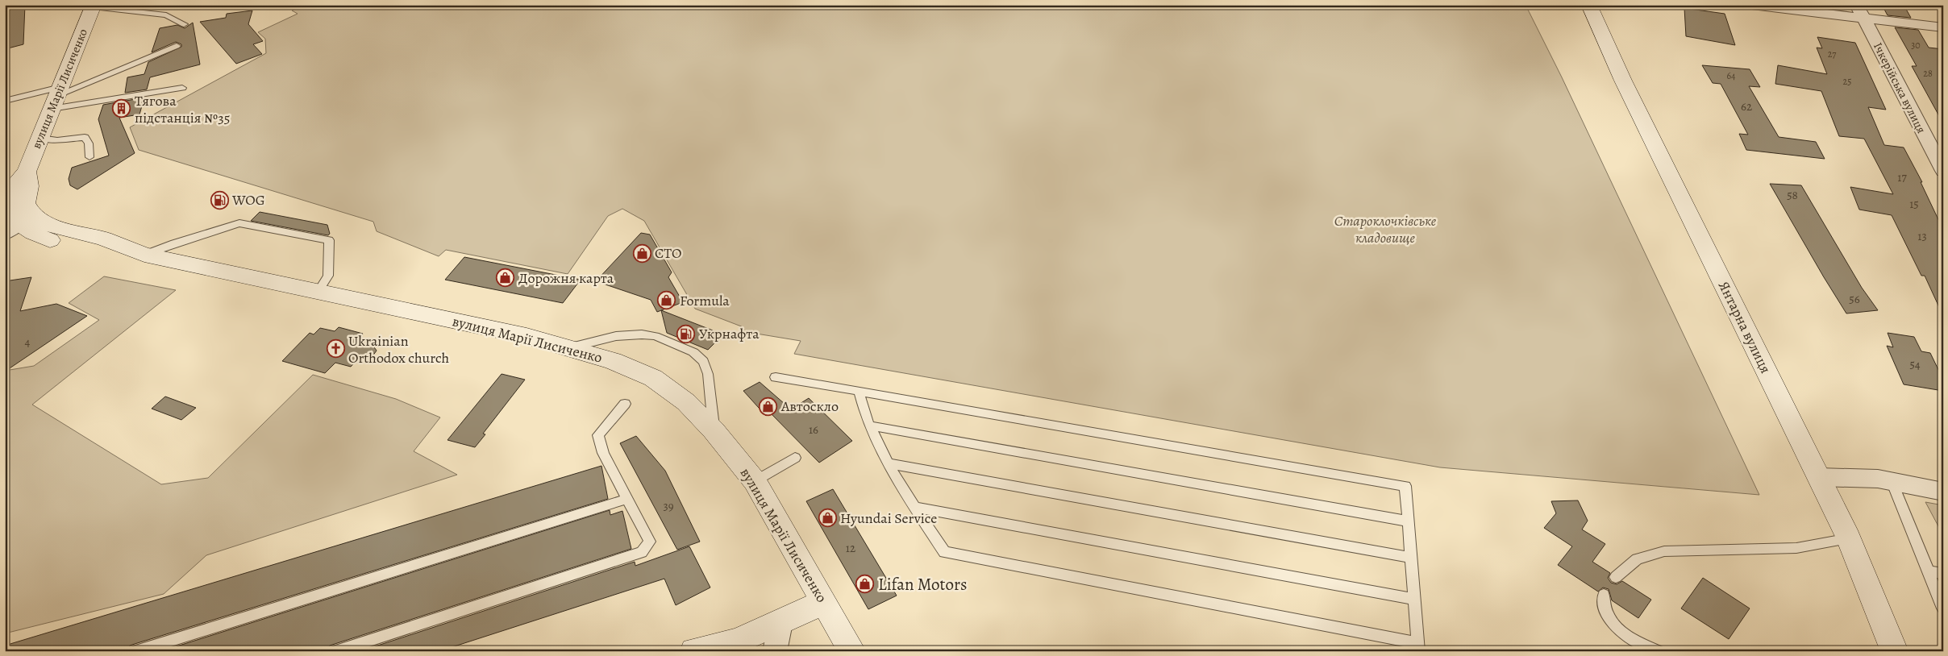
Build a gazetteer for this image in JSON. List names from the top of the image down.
{
  "streets": {
    "main road": ["вулиця Марії Лисиченко", "Янтарна вулиця"],
    "street": ["Ічкерійська вулиця"]
  },
  "parks": ["Староклочківське кладовище"],
  "places": {
    "building": ["Тягова пiдстанцiя №35"],
    "fuel station": ["WOG", "Укрнафта"],
    "shop": [
      "СТО",
      "Дорожня карта",
      "Formula",
      "Автоскло",
      "Hyundai Service",
      "Lifan Motors"
    ],
    "church": ["Ukrainian Orthodox church"]
  },
  "house_numbers": [
    "30",
    "27",
    "28",
    "64",
    "25",
    "62",
    "17",
    "58",
    "15",
    "13",
    "56",
    "4",
    "54",
    "16",
    "39",
    "12"
  ]
}
